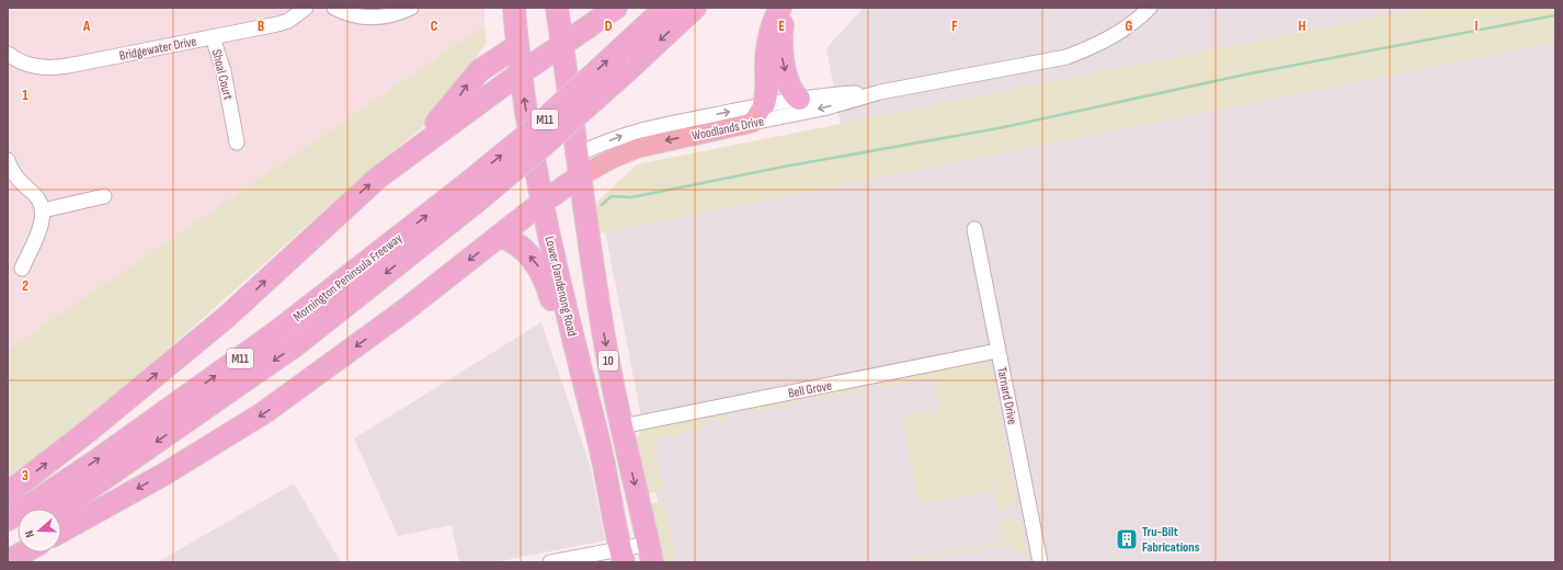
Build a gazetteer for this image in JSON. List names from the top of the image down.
{
  "streets": {
    "highway": [
      "M11",
      "Mornington Peninsula Freeway",
      "Lower Dandenong Road",
      "10"
    ],
    "main road": ["Woodlands Drive"],
    "street": [
      "Bridgewater Drive",
      "Shoal Court",
      "Bell Grove",
      "Tarnard Drive"
    ]
  },
  "crossings": [
    ["Bridgewater Drive", "Shoal Court"],
    ["Woodlands Drive", "10"],
    ["10", "Bell Grove"],
    ["Bell Grove", "Tarnard Drive"]
  ],
  "places": {
    "building": ["Tru-Bilt Fabrications"]
  },
  "north": "left",
  "grid": {
    "columns": [
      "A",
      "B",
      "C",
      "D",
      "E",
      "F",
      "G",
      "H",
      "I"
    ],
    "rows": ["1", "2", "3"]
  }
}
